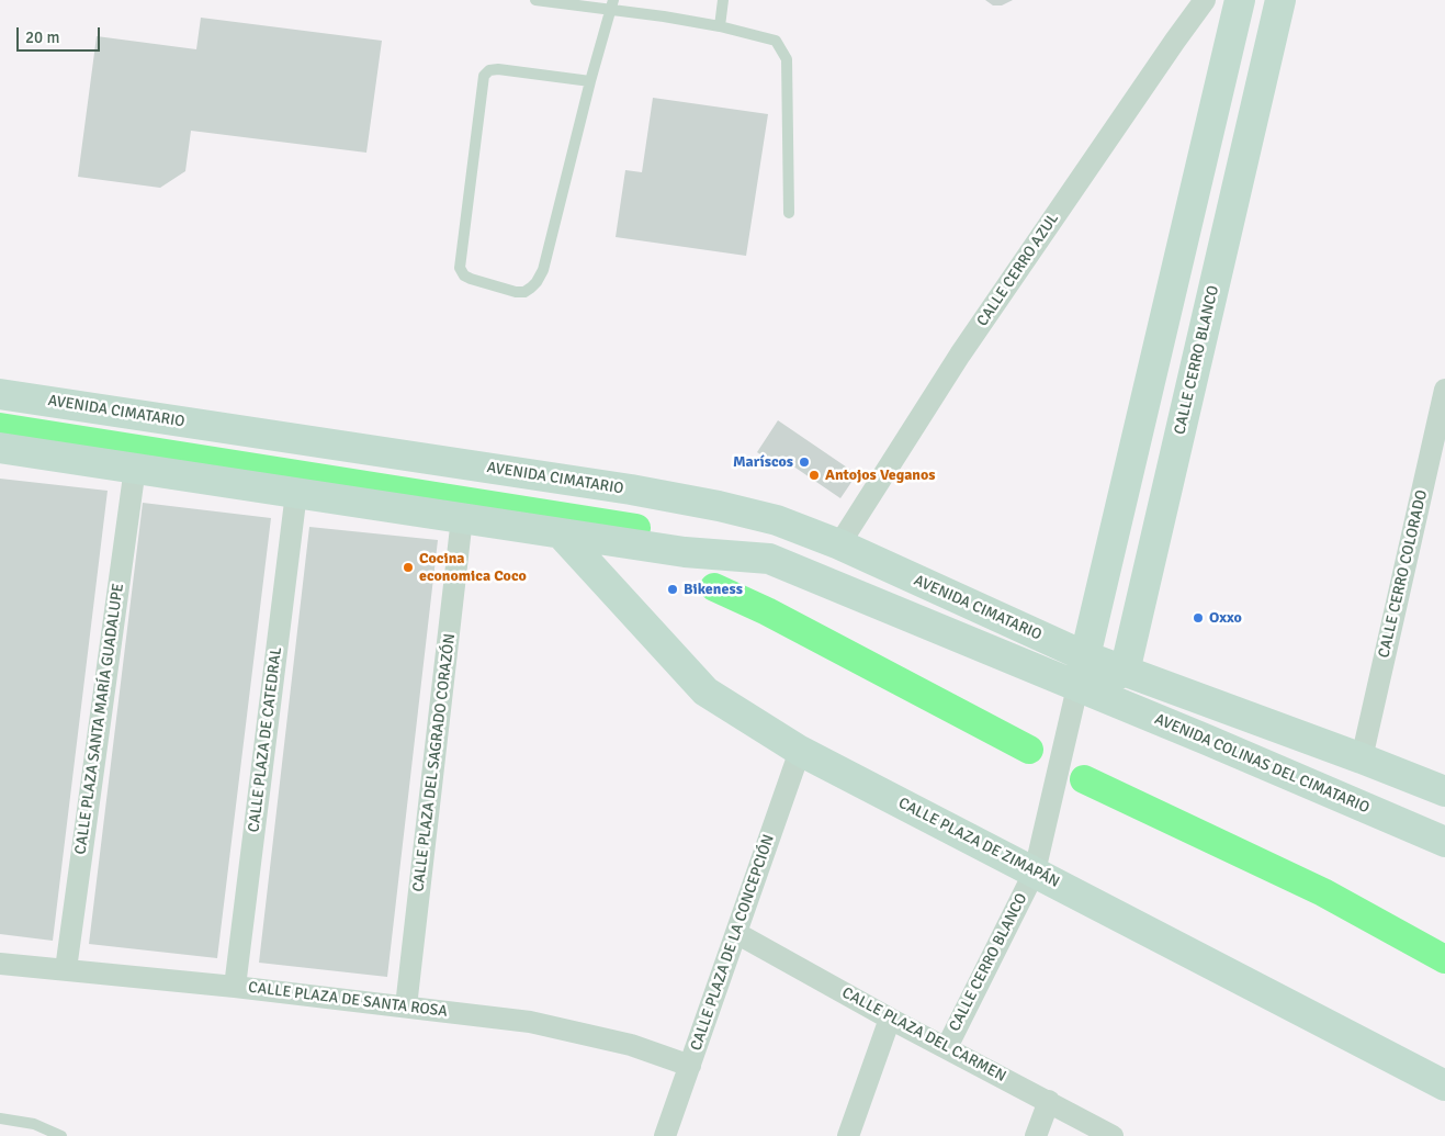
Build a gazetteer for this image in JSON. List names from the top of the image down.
{
  "streets": {
    "street": [
      "CALLE CERRO AZUL",
      "CALLE CERRO BLANCO",
      "AVENIDA CIMATARIO",
      "CALLE CERRO COLORADO",
      "CALLE PLAZA SANTA MARÍA GUADALUPE",
      "CALLE PLAZA DE CATEDRAL",
      "CALLE PLAZA DEL SAGRADO CORAZÓN",
      "AVENIDA COLINAS DEL CIMATARIO",
      "CALLE PLAZA DE ZIMAPÁN",
      "CALLE PLAZA DE LA CONCEPCIÓN",
      "CALLE PLAZA DE SANTA ROSA",
      "CALLE PLAZA DEL CARMEN"
    ]
  },
  "crossings": [
    ["CALLE CERRO AZUL", "AVENIDA CIMATARIO"],
    ["CALLE CERRO BLANCO", "AVENIDA CIMATARIO"],
    ["CALLE CERRO BLANCO", "AVENIDA COLINAS DEL CIMATARIO"],
    ["CALLE CERRO BLANCO", "CALLE PLAZA DE ZIMAPÁN"],
    ["CALLE CERRO BLANCO", "CALLE PLAZA DEL CARMEN"],
    ["CALLE PLAZA SANTA MARÍA GUADALUPE", "CALLE PLAZA DE SANTA ROSA"],
    ["CALLE PLAZA DE CATEDRAL", "CALLE PLAZA DE SANTA ROSA"],
    ["CALLE PLAZA DEL SAGRADO CORAZÓN", "CALLE PLAZA DE SANTA ROSA"],
    ["CALLE PLAZA DE ZIMAPÁN", "CALLE PLAZA DE LA CONCEPCIÓN"],
    ["CALLE PLAZA DE LA CONCEPCIÓN", "CALLE PLAZA DE SANTA ROSA"],
    ["CALLE PLAZA DE LA CONCEPCIÓN", "CALLE PLAZA DEL CARMEN"]
  ],
  "places": [
    "Maríscos",
    "Antojos Veganos",
    "Cocina economica Coco",
    "Bikeness",
    "Oxxo"
  ],
  "scale_bar": "20 m"
}
